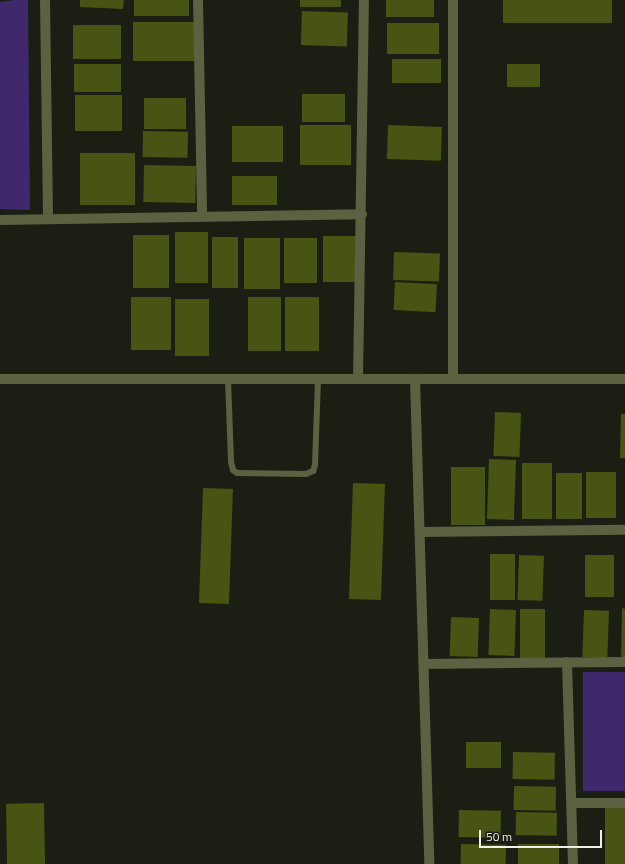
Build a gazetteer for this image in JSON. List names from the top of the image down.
{
  "scale_bar": "50 m"
}
